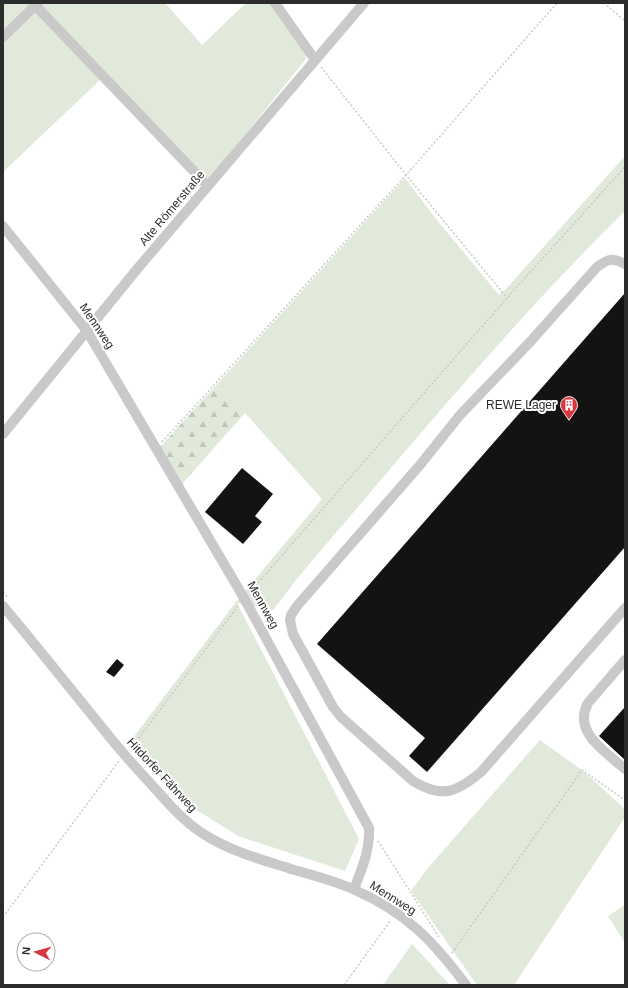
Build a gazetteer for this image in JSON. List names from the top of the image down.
{
  "streets": {
    "street": ["Alte Römerstraße", "Mennweg", "Hitdorfer Fährweg"]
  },
  "crossings": [
    ["Alte Römerstraße", "Mennweg"],
    ["Mennweg", "Hitdorfer Fährweg"]
  ],
  "places": {
    "building": ["REWE Lager"]
  },
  "north": "left"
}
